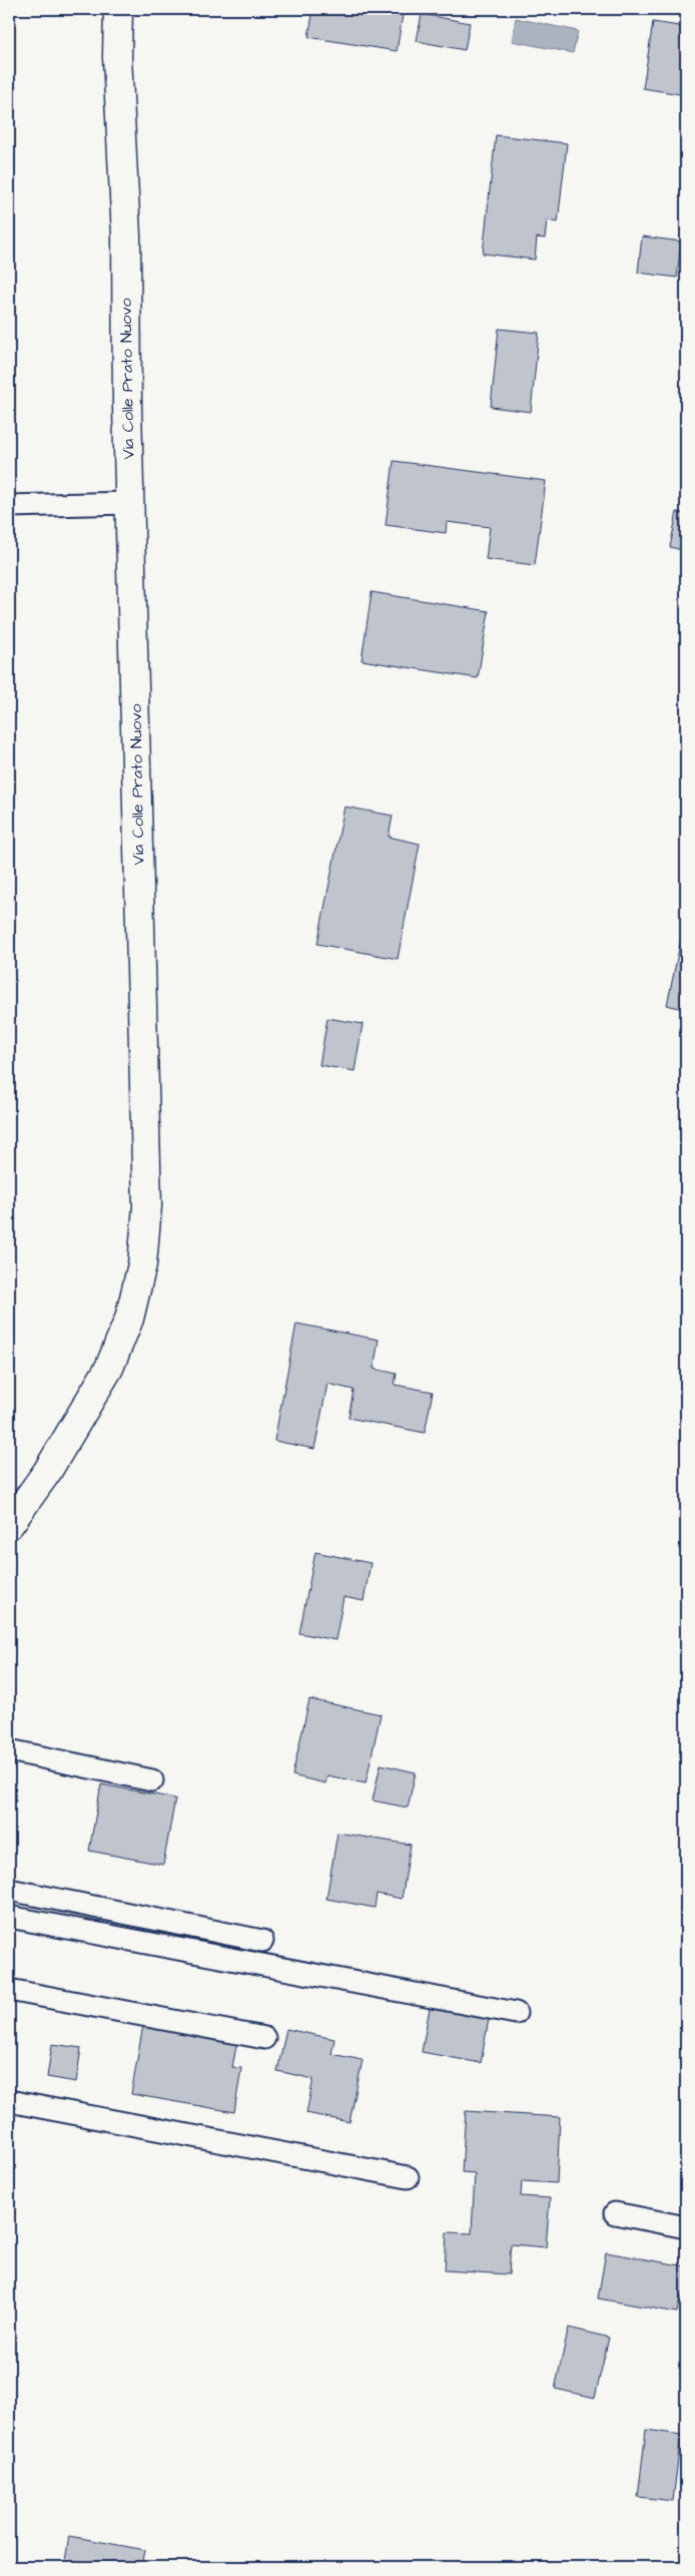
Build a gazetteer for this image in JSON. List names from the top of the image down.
{
  "streets": {
    "street": ["Via Colle Prato Nuovo"]
  }
}
